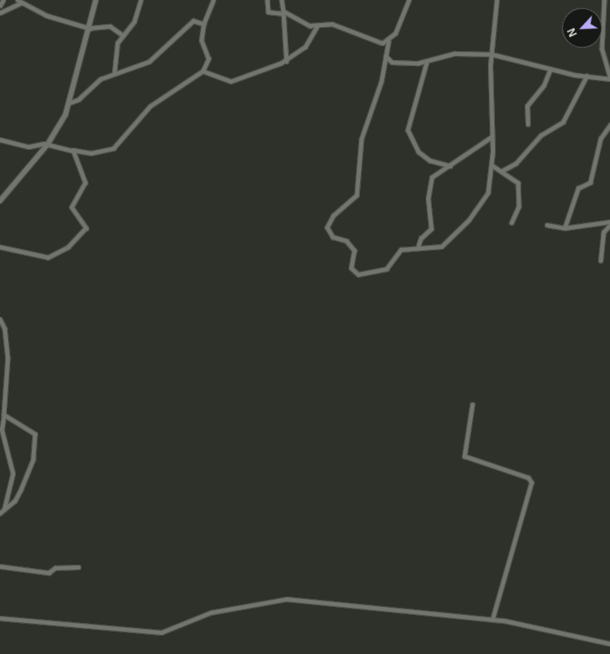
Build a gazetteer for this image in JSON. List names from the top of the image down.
{
  "north": "bottom left"
}
